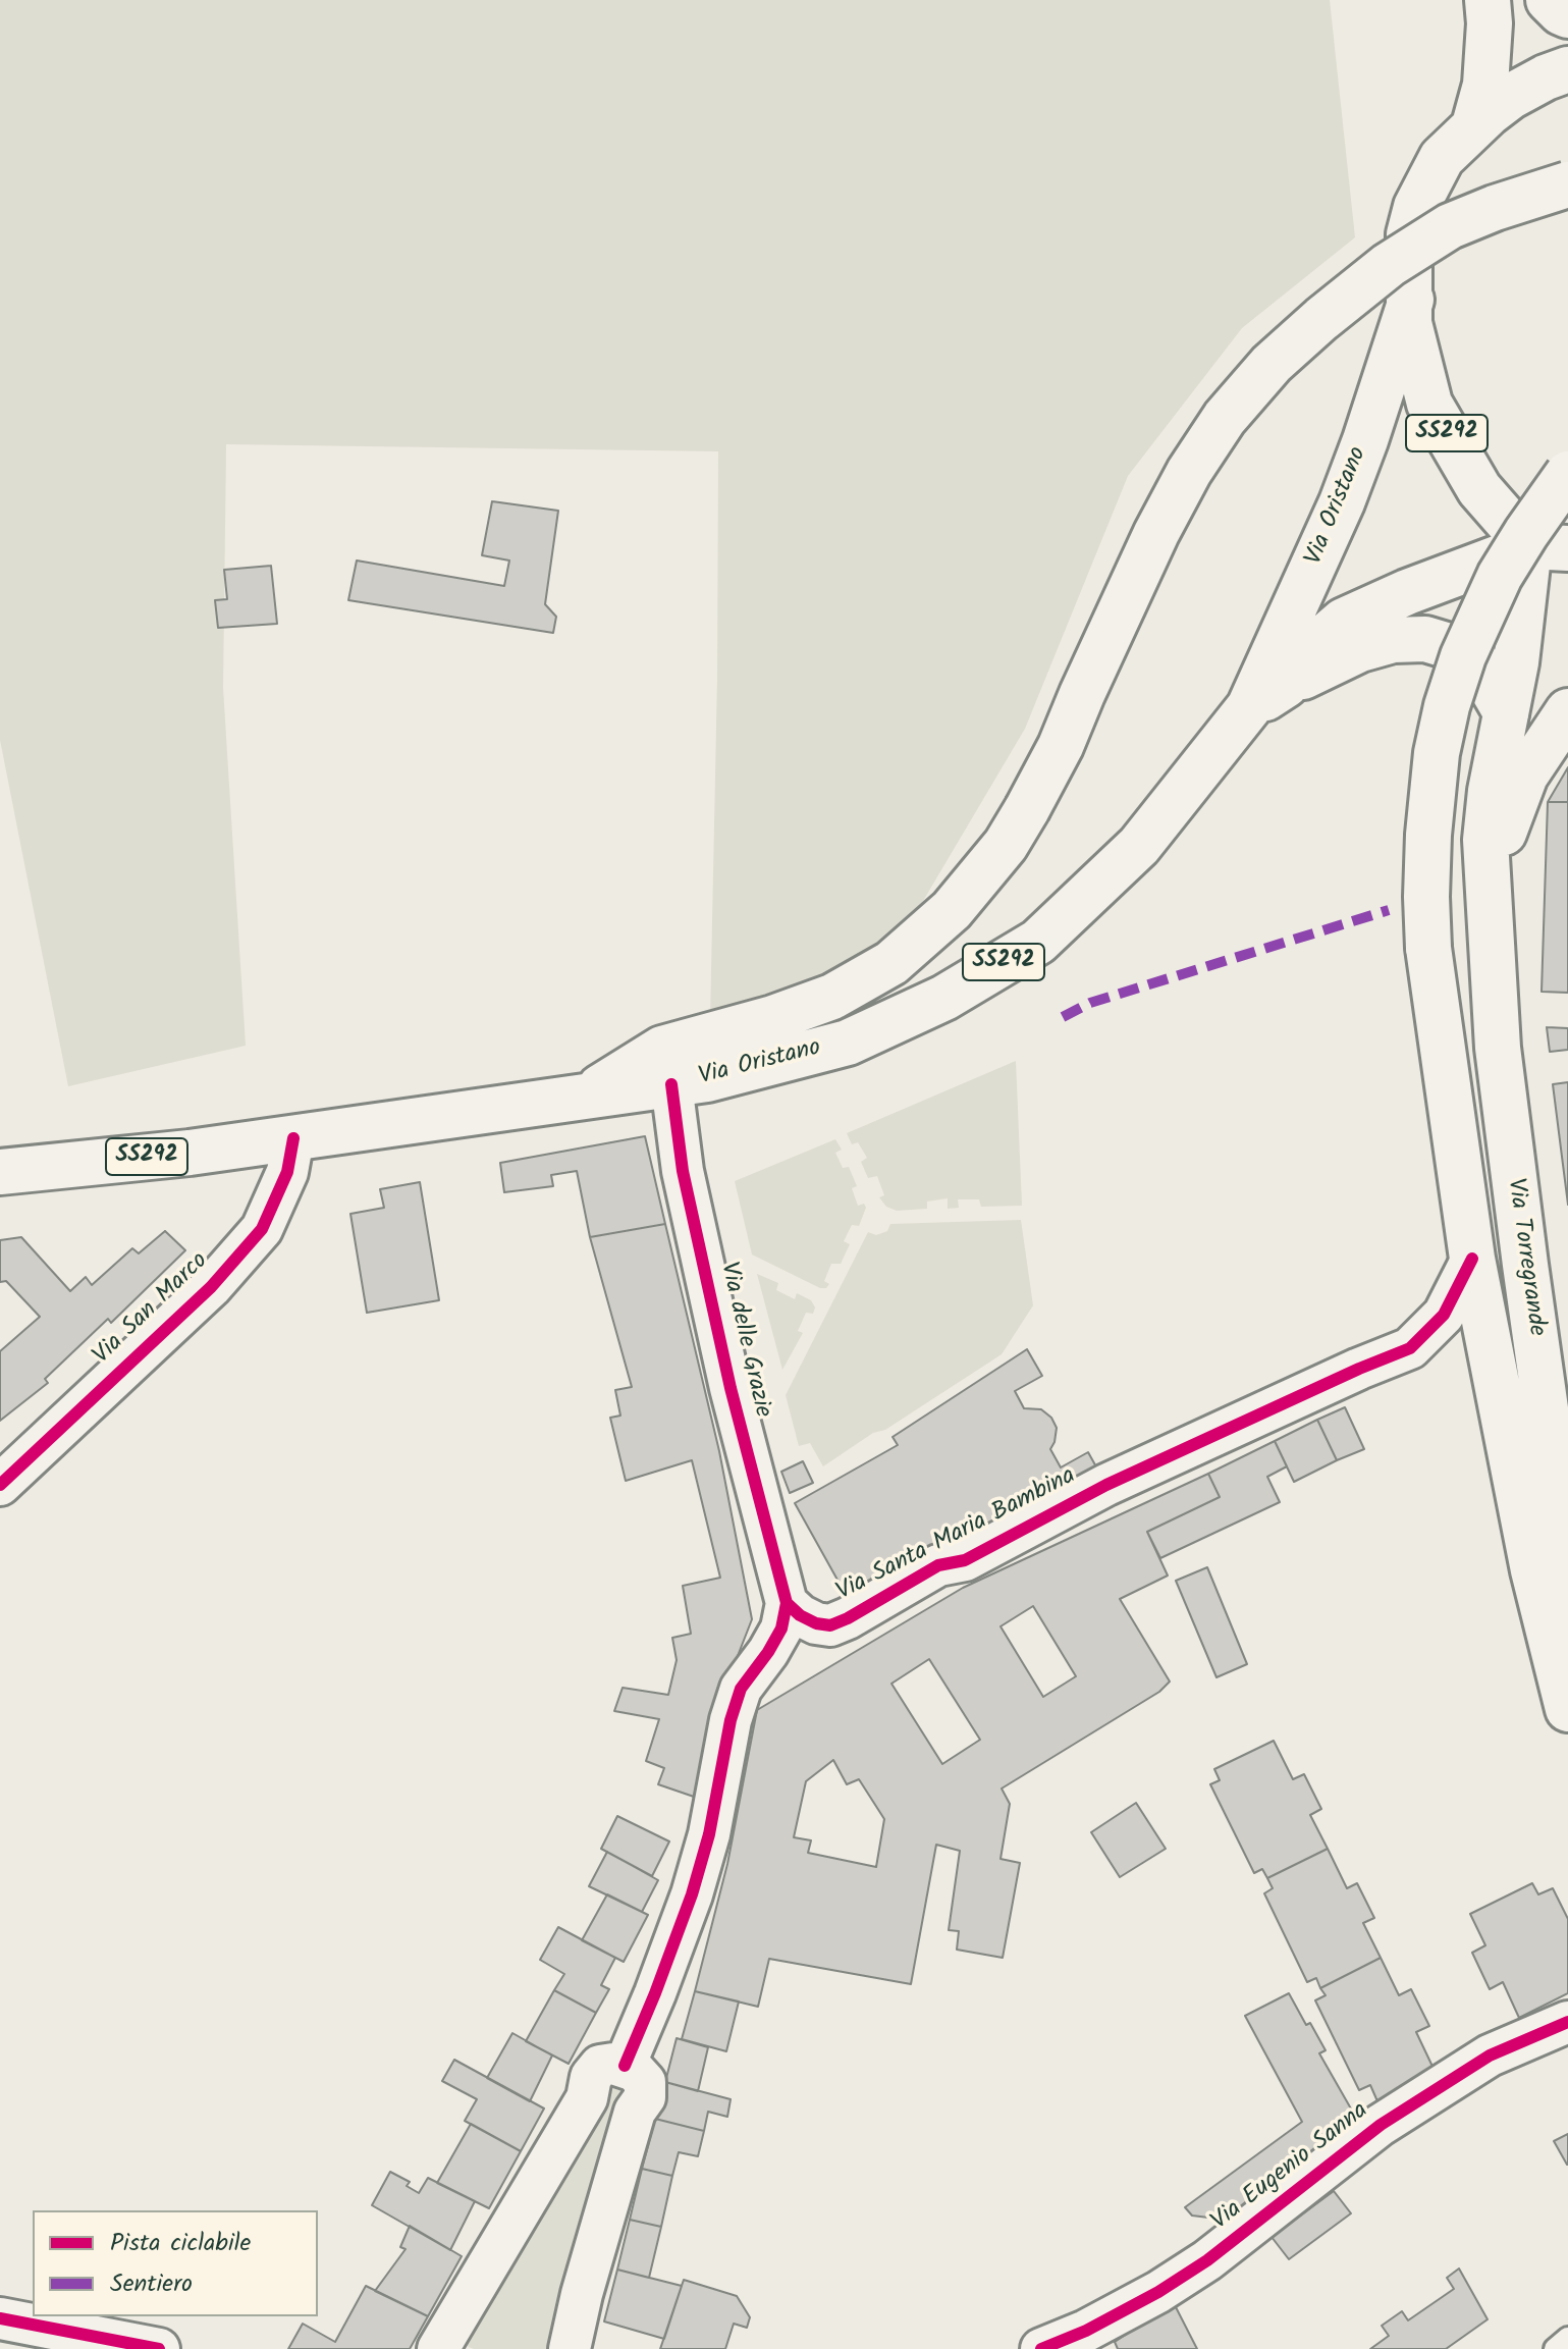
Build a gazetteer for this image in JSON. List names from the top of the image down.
{
  "streets": {
    "main road": ["SS292", "Via Oristano", "Via Torregrande"],
    "street": [
      "Via San Marco",
      "Via delle Grazie",
      "Via Santa Maria Bambina",
      "Via Eugenio Sanna"
    ]
  },
  "crossings": [
    ["SS292", "Via Oristano"],
    ["SS292", "Via Torregrande"],
    ["Via Oristano", "Via Torregrande"],
    ["Via Oristano", "Via San Marco"],
    ["Via Oristano", "Via delle Grazie"],
    ["Via delle Grazie", "Via Santa Maria Bambina"]
  ],
  "legend": ["Pista ciclabile", "Sentiero"]
}
